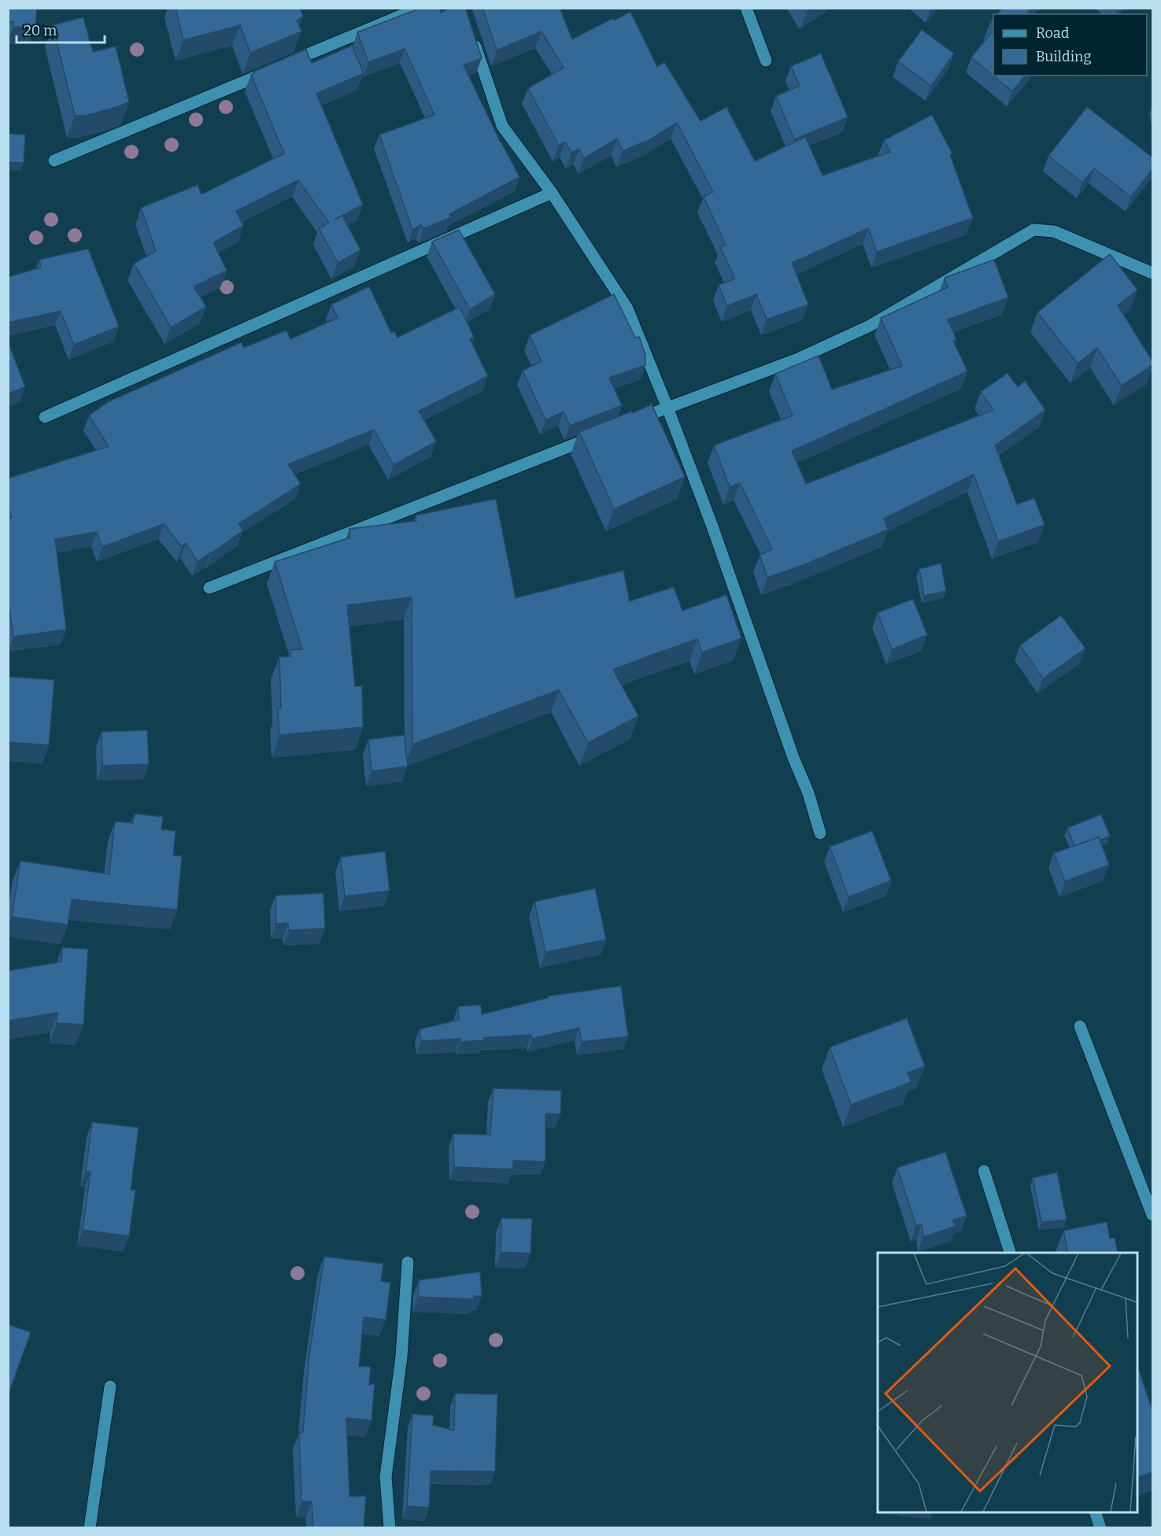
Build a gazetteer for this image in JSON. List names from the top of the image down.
{
  "legend": ["Road", "Building"],
  "scale_bar": "20 m"
}
